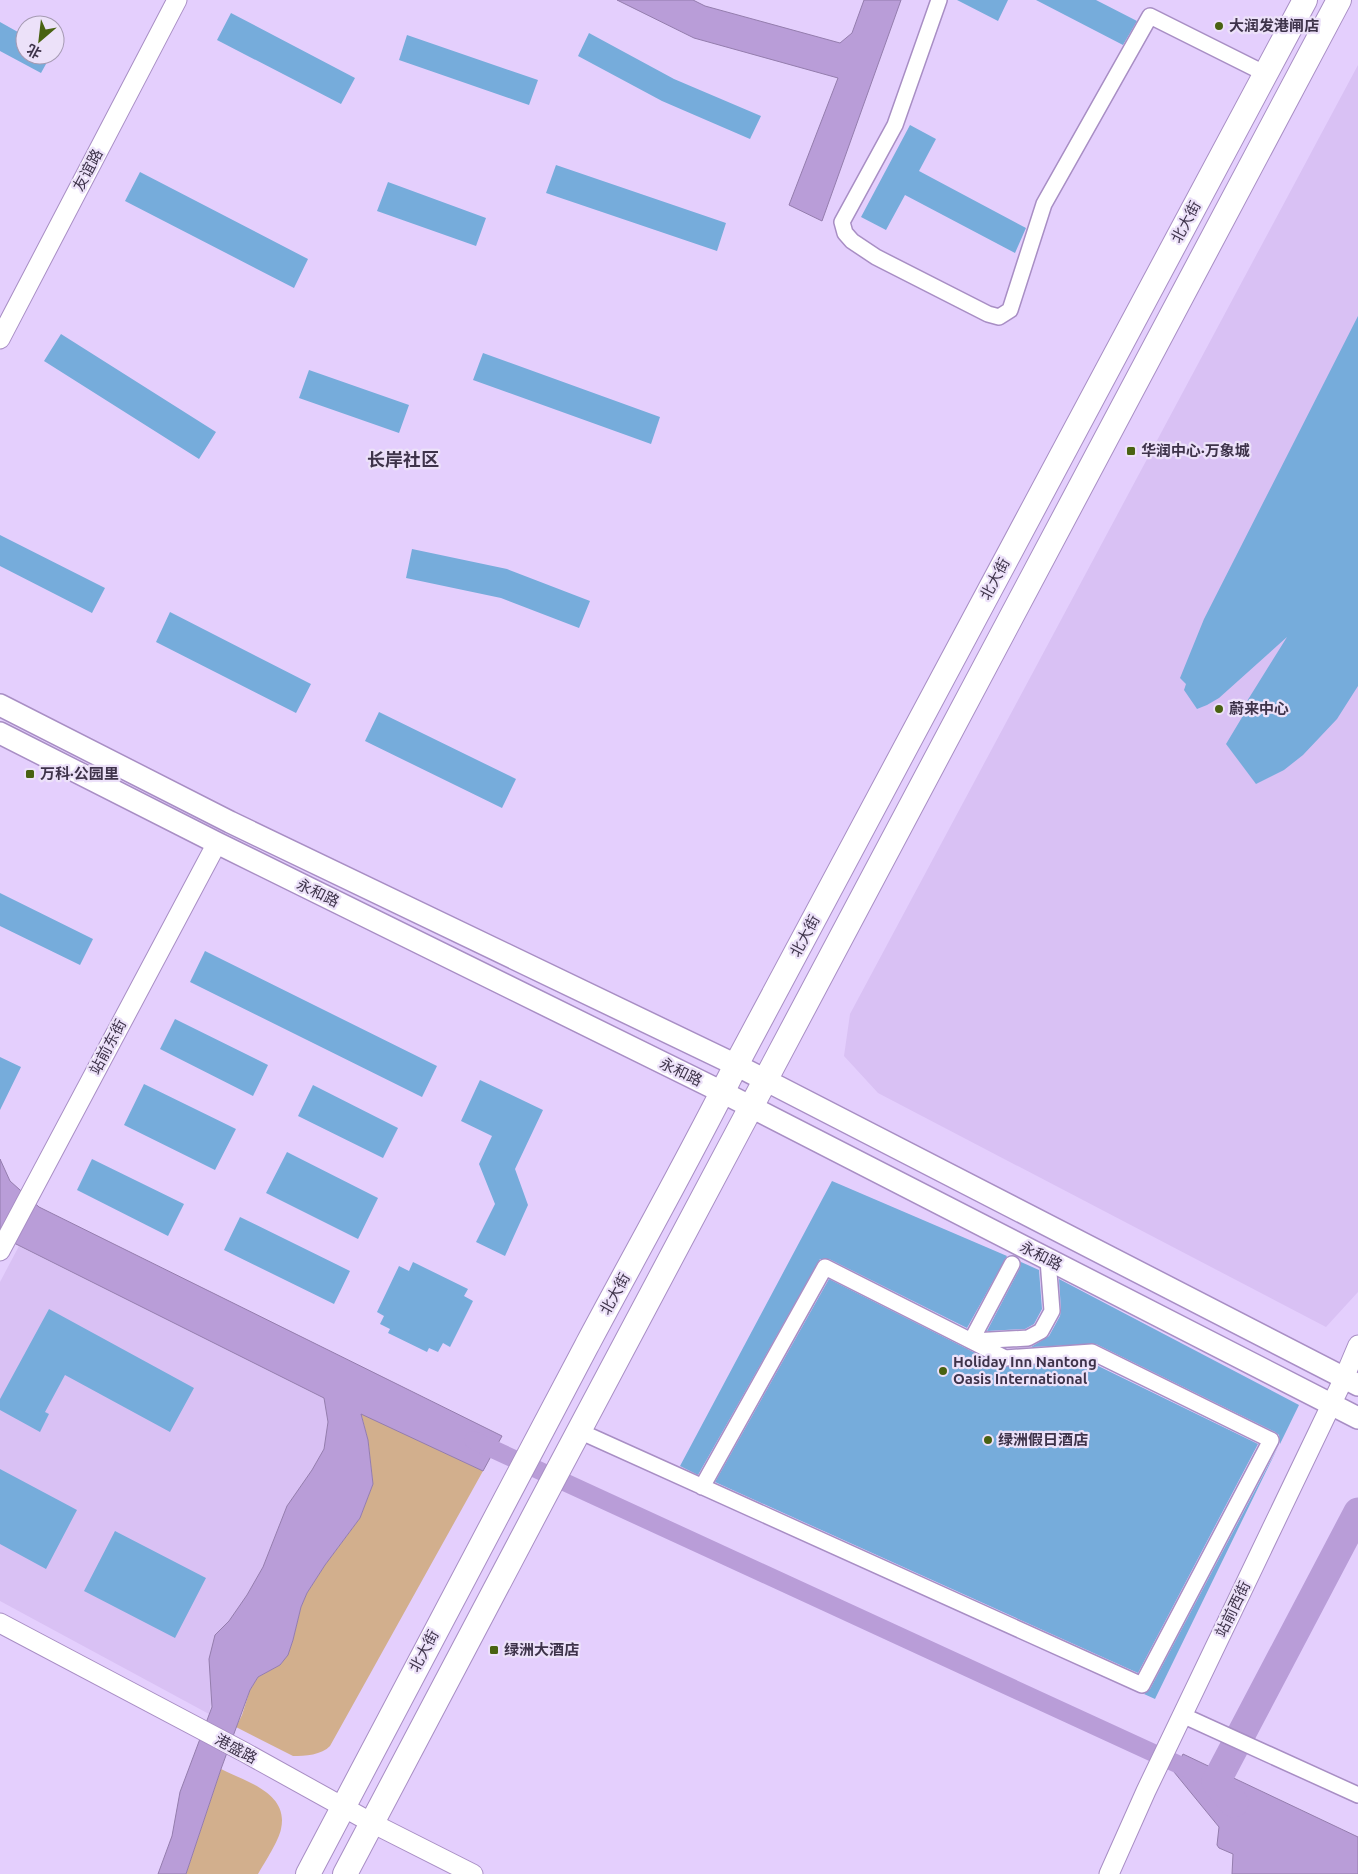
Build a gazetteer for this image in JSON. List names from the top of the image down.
{
  "streets": {
    "main road": ["北大街", "永和路"],
    "street": [
      "友谊路",
      "站前东街",
      "站前西街",
      "港盛路"
    ]
  },
  "crossings": [
    ["北大街", "永和路"],
    ["北大街", "港盛路"],
    ["永和路", "站前东街"],
    ["永和路", "站前西街"]
  ],
  "districts": ["长岸社区"],
  "places": {
    "other": [
      "大润发港闸店",
      "蔚来中心",
      "Holiday Inn Nantong Oasis International",
      "绿洲假日酒店"
    ],
    "transit": ["华润中心·万象城", "万科·公园里", "绿洲大酒店"]
  },
  "north": "bottom left"
}
